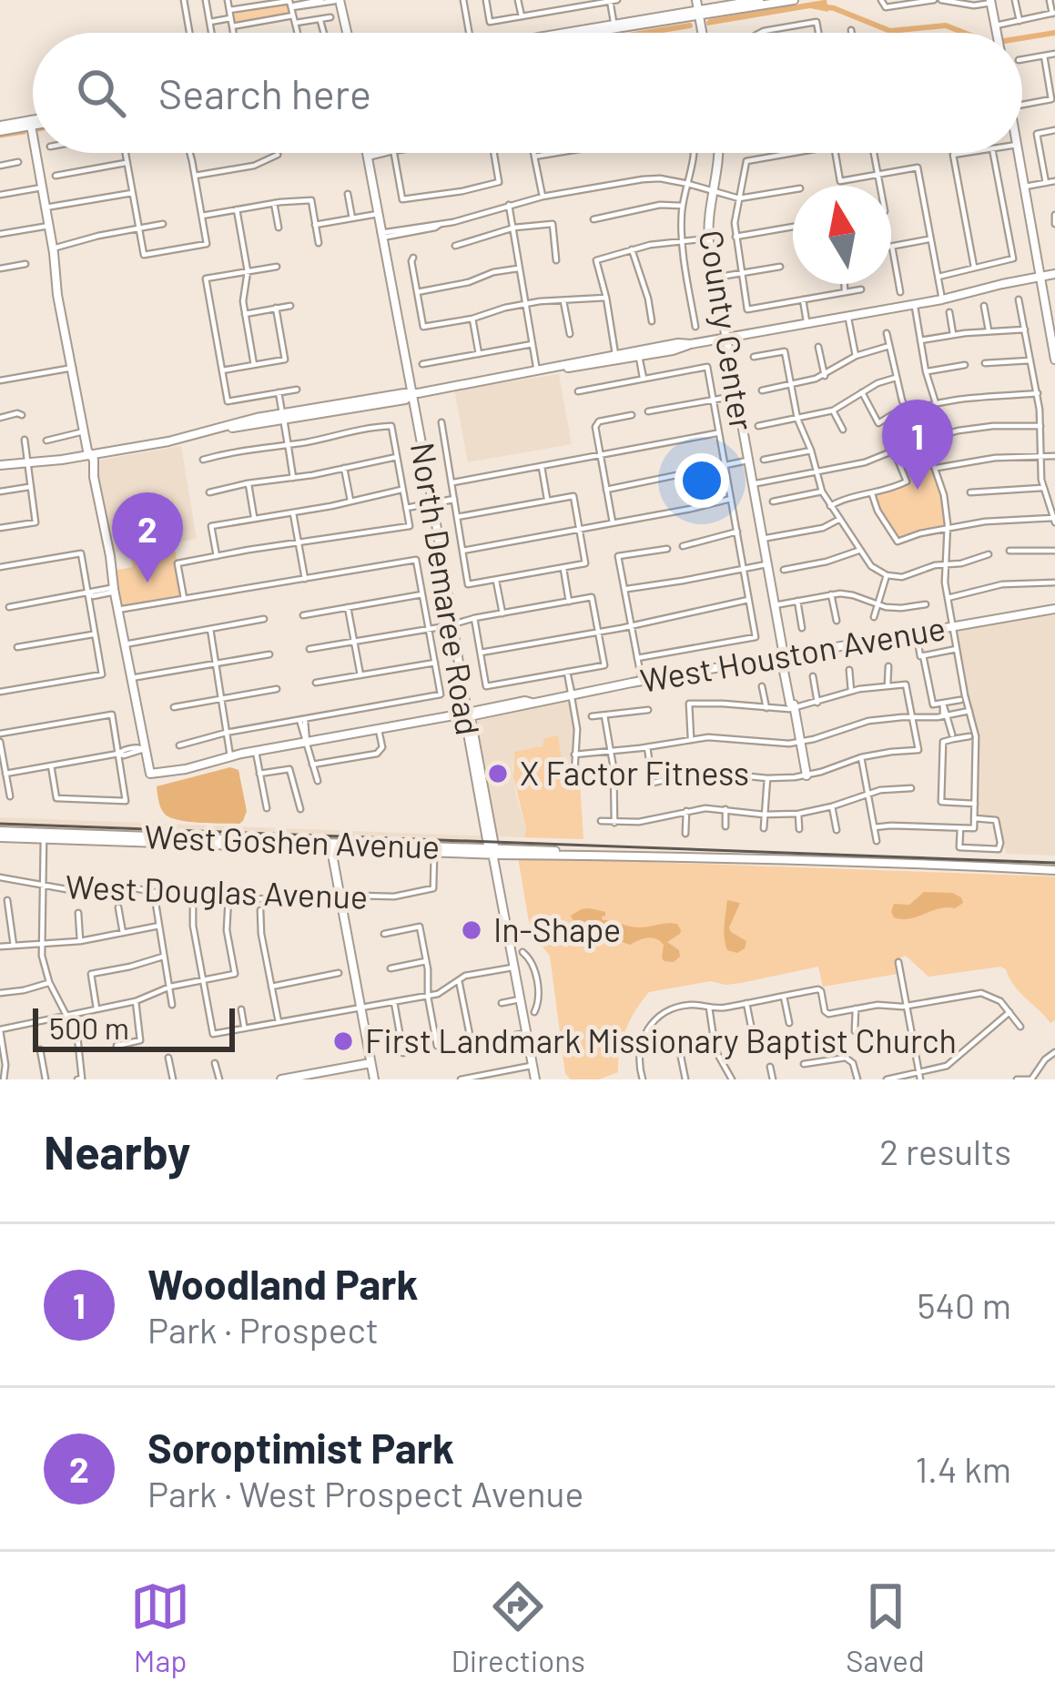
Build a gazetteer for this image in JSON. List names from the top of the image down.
{
  "streets": {
    "main road": [
      "County Center",
      "North Demaree Road",
      "West Houston Avenue",
      "West Goshen Avenue"
    ],
    "street": ["West Douglas Avenue"]
  },
  "crossings": [
    ["County Center", "West Houston Avenue"],
    ["North Demaree Road", "West Houston Avenue"],
    ["West Goshen Avenue", "West Douglas Avenue"]
  ],
  "places": ["X Factor Fitness", "In-Shape", "First Landmark Missionary Baptist Church"],
  "scale_bar": "500 m",
  "north": "top",
  "page": {
    "search": "Search here",
    "pins": ["1", "2"],
    "scale": "500 m",
    "heading": ["Nearby", "2 results"],
    "list": [
      {
        "mark": "1",
        "name": "Woodland Park",
        "note": "Park · Prospect",
        "value": "540 m"
      },
      {
        "mark": "2",
        "name": "Soroptimist Park",
        "note": "Park · West Prospect Avenue",
        "value": "1.4 km"
      }
    ],
    "nav": ["Map", "Directions", "Saved"]
  }
}
